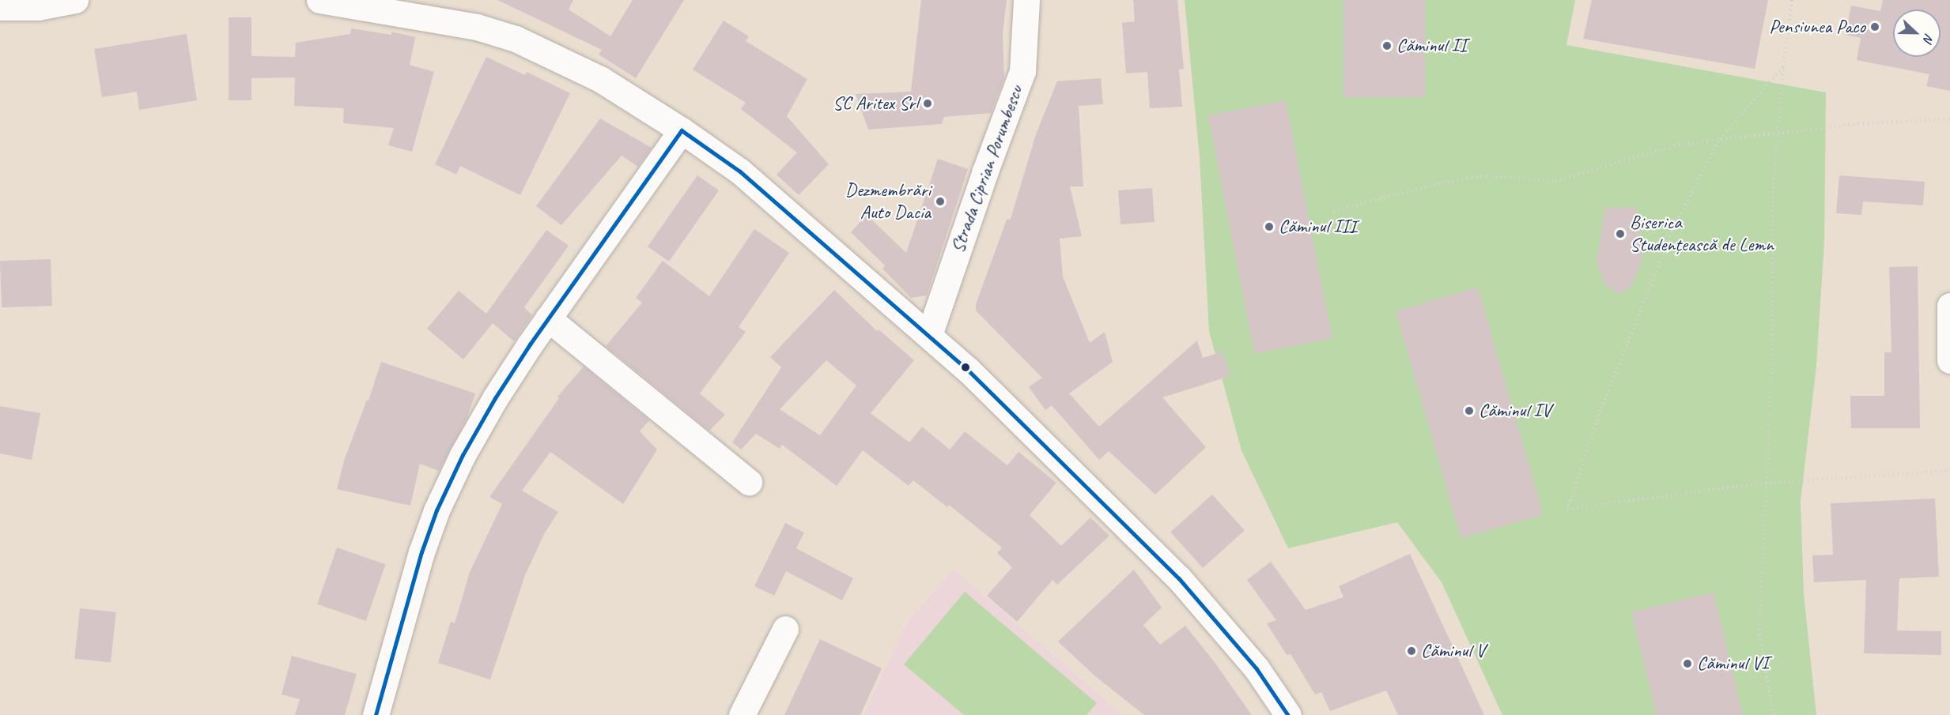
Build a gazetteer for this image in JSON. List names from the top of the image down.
{
  "streets": {
    "street": ["Strada Ciprian Porumbescu"]
  },
  "places": [
    "Pensiunea Paco",
    "Căminul II",
    "SC Aritex Srl",
    "Dezmembrări Auto Dacia",
    "Căminul III",
    "Biserica Studențească de Lemn",
    "Căminul IV",
    "Căminul V",
    "Căminul VI"
  ],
  "north": "right"
}
